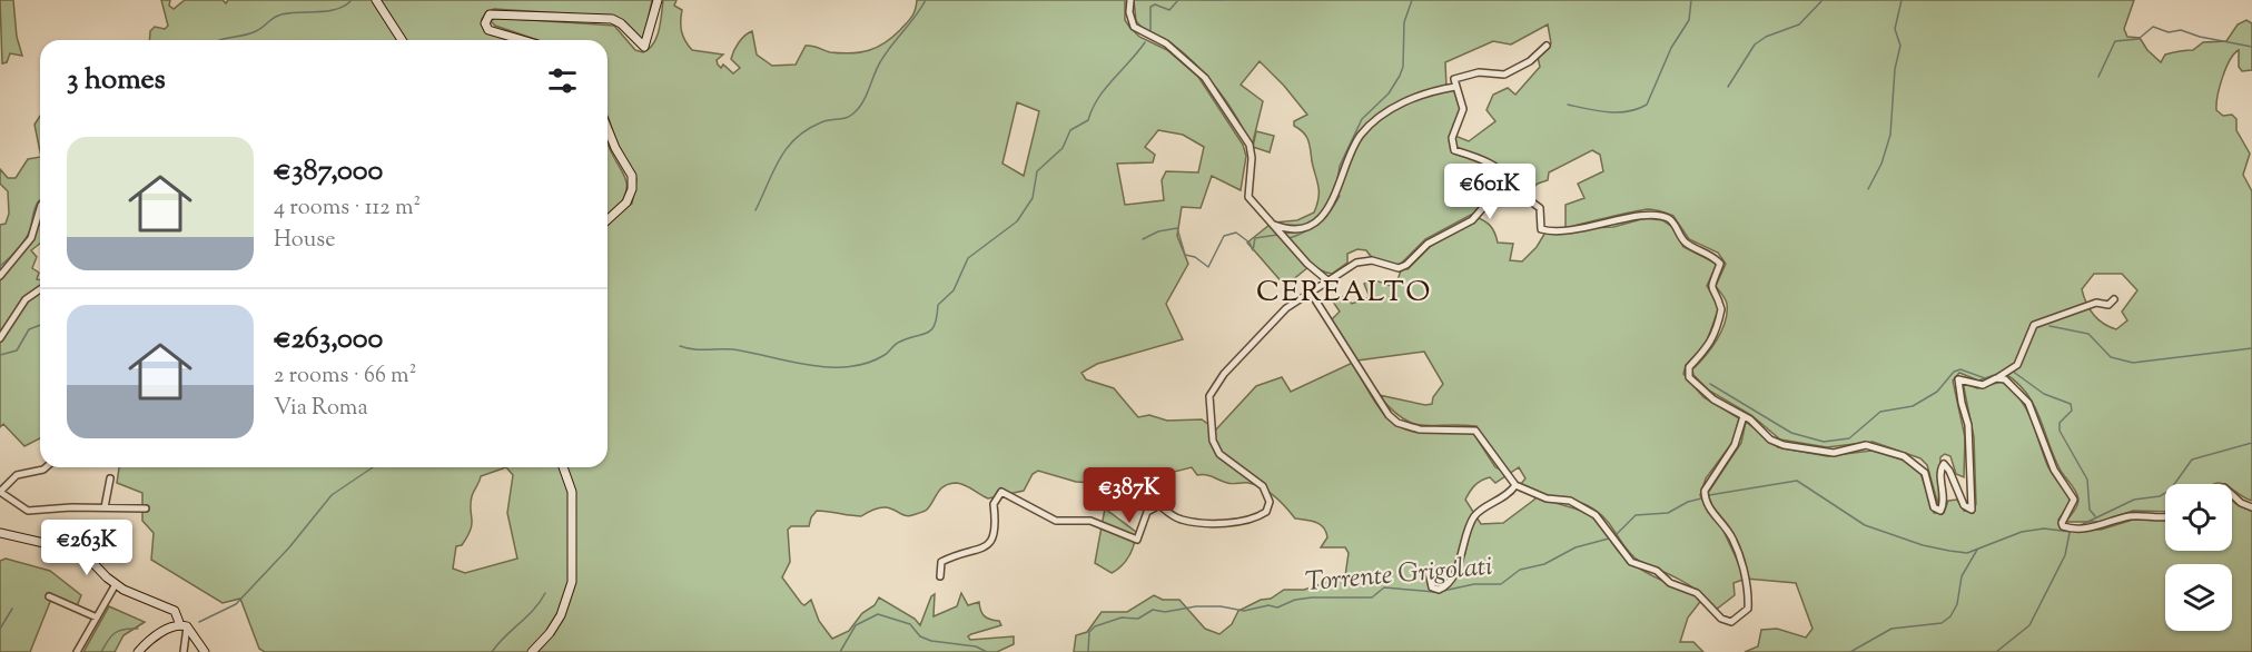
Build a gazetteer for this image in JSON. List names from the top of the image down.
{
  "districts": ["CEREALTO"],
  "water": ["Torrente Grigolati"],
  "page": {
    "heading": "3 homes",
    "list": [
      {
        "name": "€387,000",
        "note": "4 rooms · 112 m² · House"
      },
      {
        "name": "€263,000",
        "note": "2 rooms · 66 m² · Via Roma"
      }
    ],
    "price": ["€601K", "€387K", "€263K"]
  }
}
